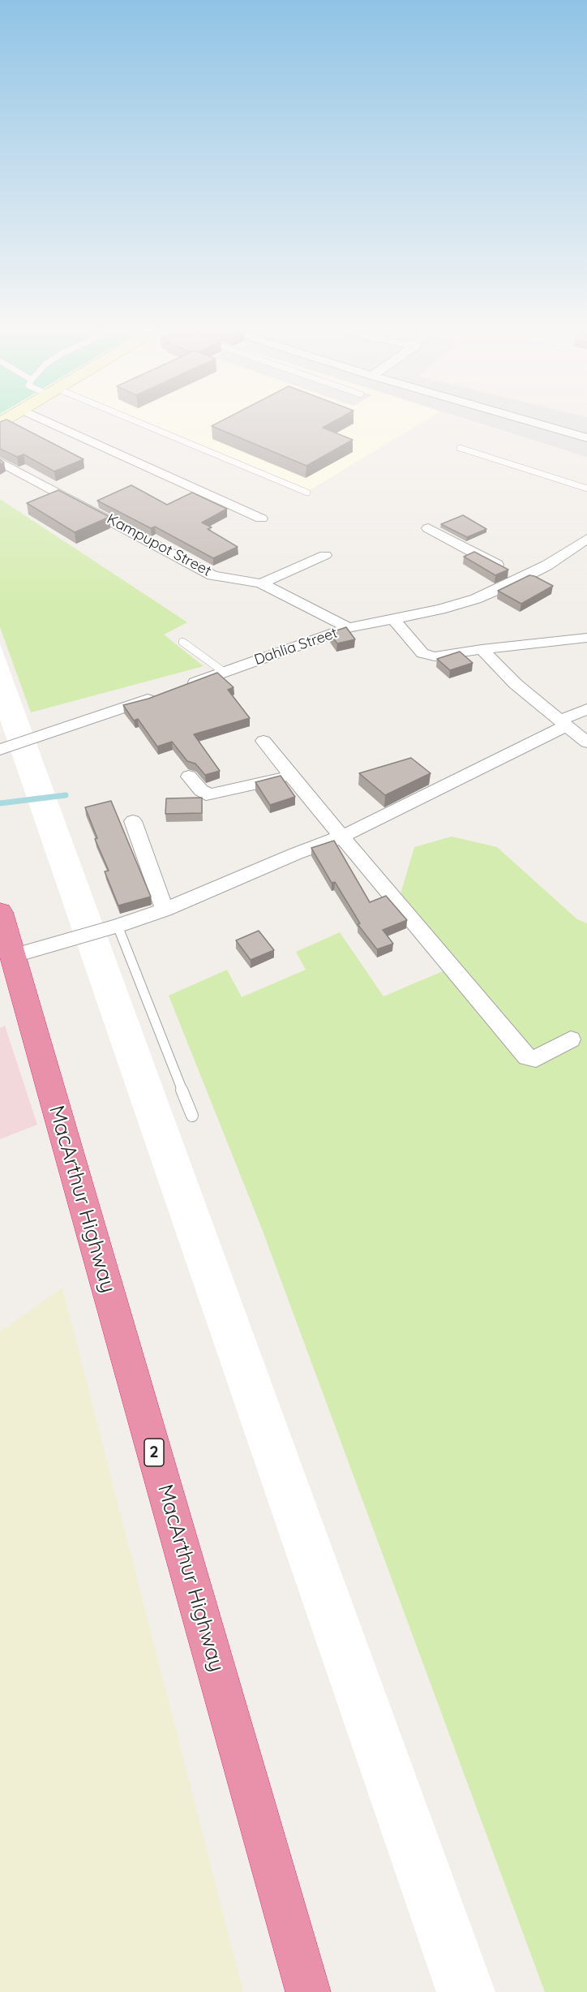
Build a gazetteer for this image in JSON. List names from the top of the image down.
{
  "streets": {
    "highway": ["MacArthur Highway", "2"],
    "street": ["Kampupot Street", "Dahlia Street"]
  },
  "crossings": [
    ["Kampupot Street", "Dahlia Street"]
  ]
}
